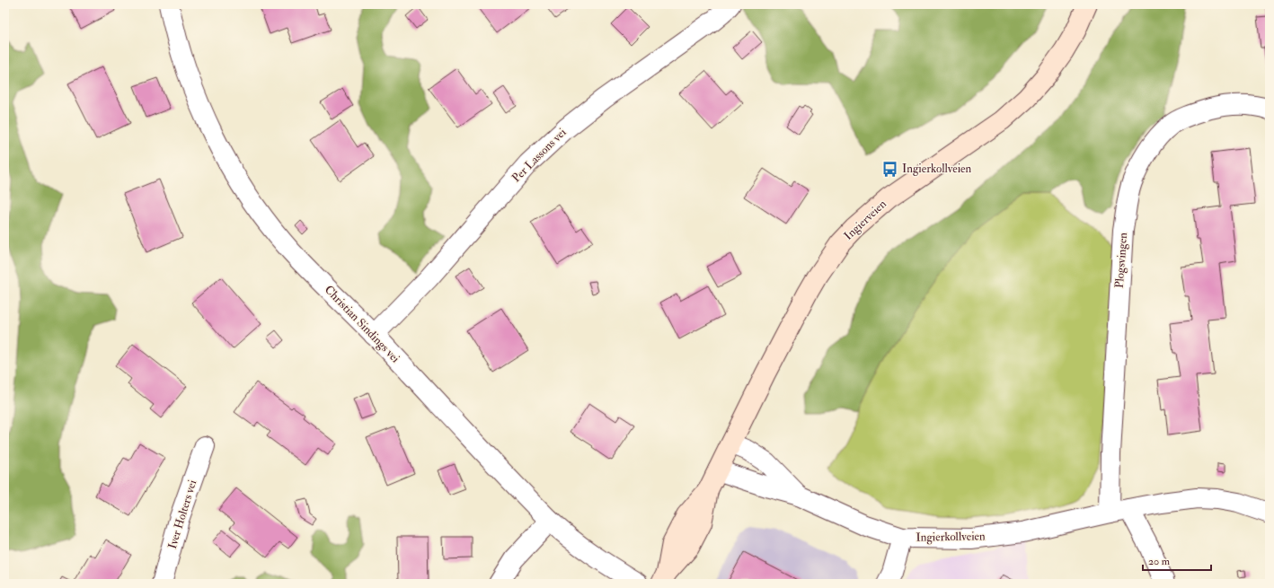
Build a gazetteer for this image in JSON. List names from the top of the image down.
{
  "streets": {
    "main road": ["Ingierveien"],
    "street": [
      "Per Lassons vei",
      "Plogsvingen",
      "Christian Sindings vei",
      "Iver Holters vei",
      "Ingierkollveien"
    ]
  },
  "crossings": [
    ["Per Lassons vei", "Christian Sindings vei"],
    ["Ingierveien", "Ingierkollveien"],
    ["Plogsvingen", "Ingierkollveien"]
  ],
  "places": {
    "bus stop": ["Ingierkollveien"]
  },
  "scale_bar": "20 m"
}
